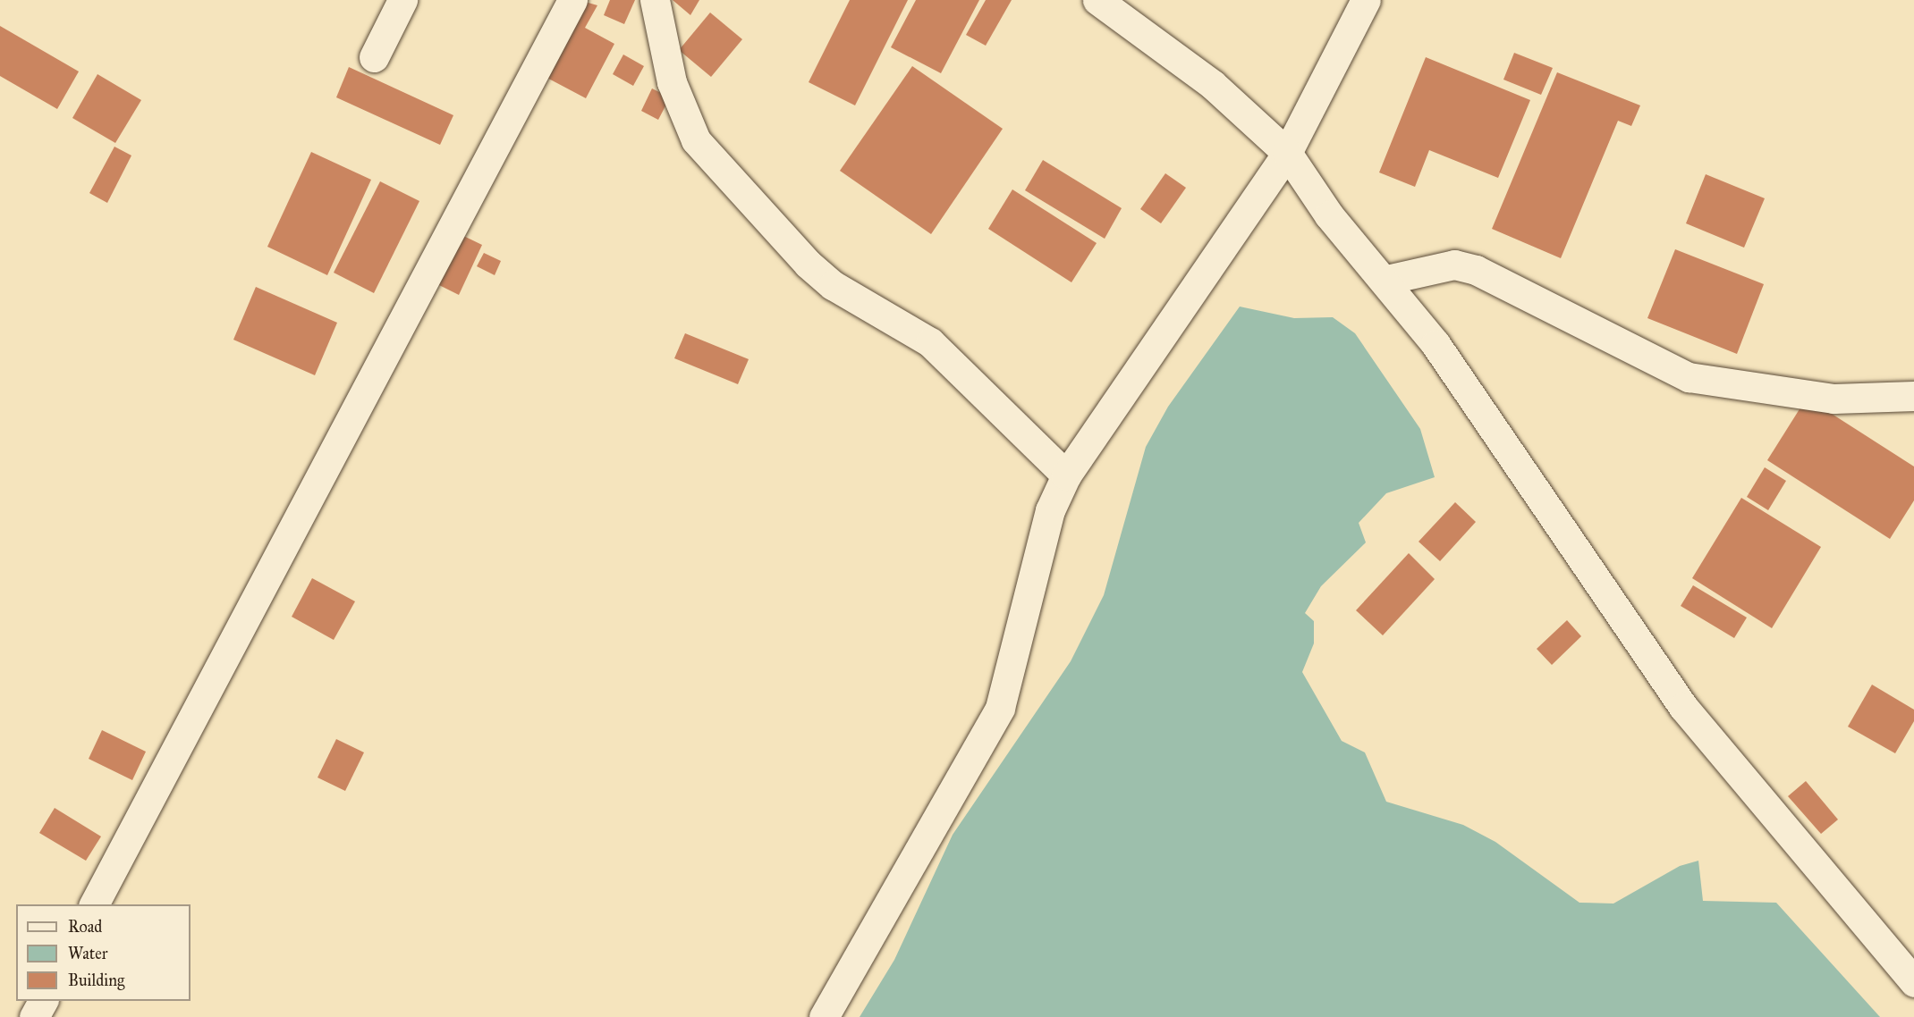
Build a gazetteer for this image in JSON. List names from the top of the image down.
{
  "legend": ["Road", "Water", "Building"]
}
